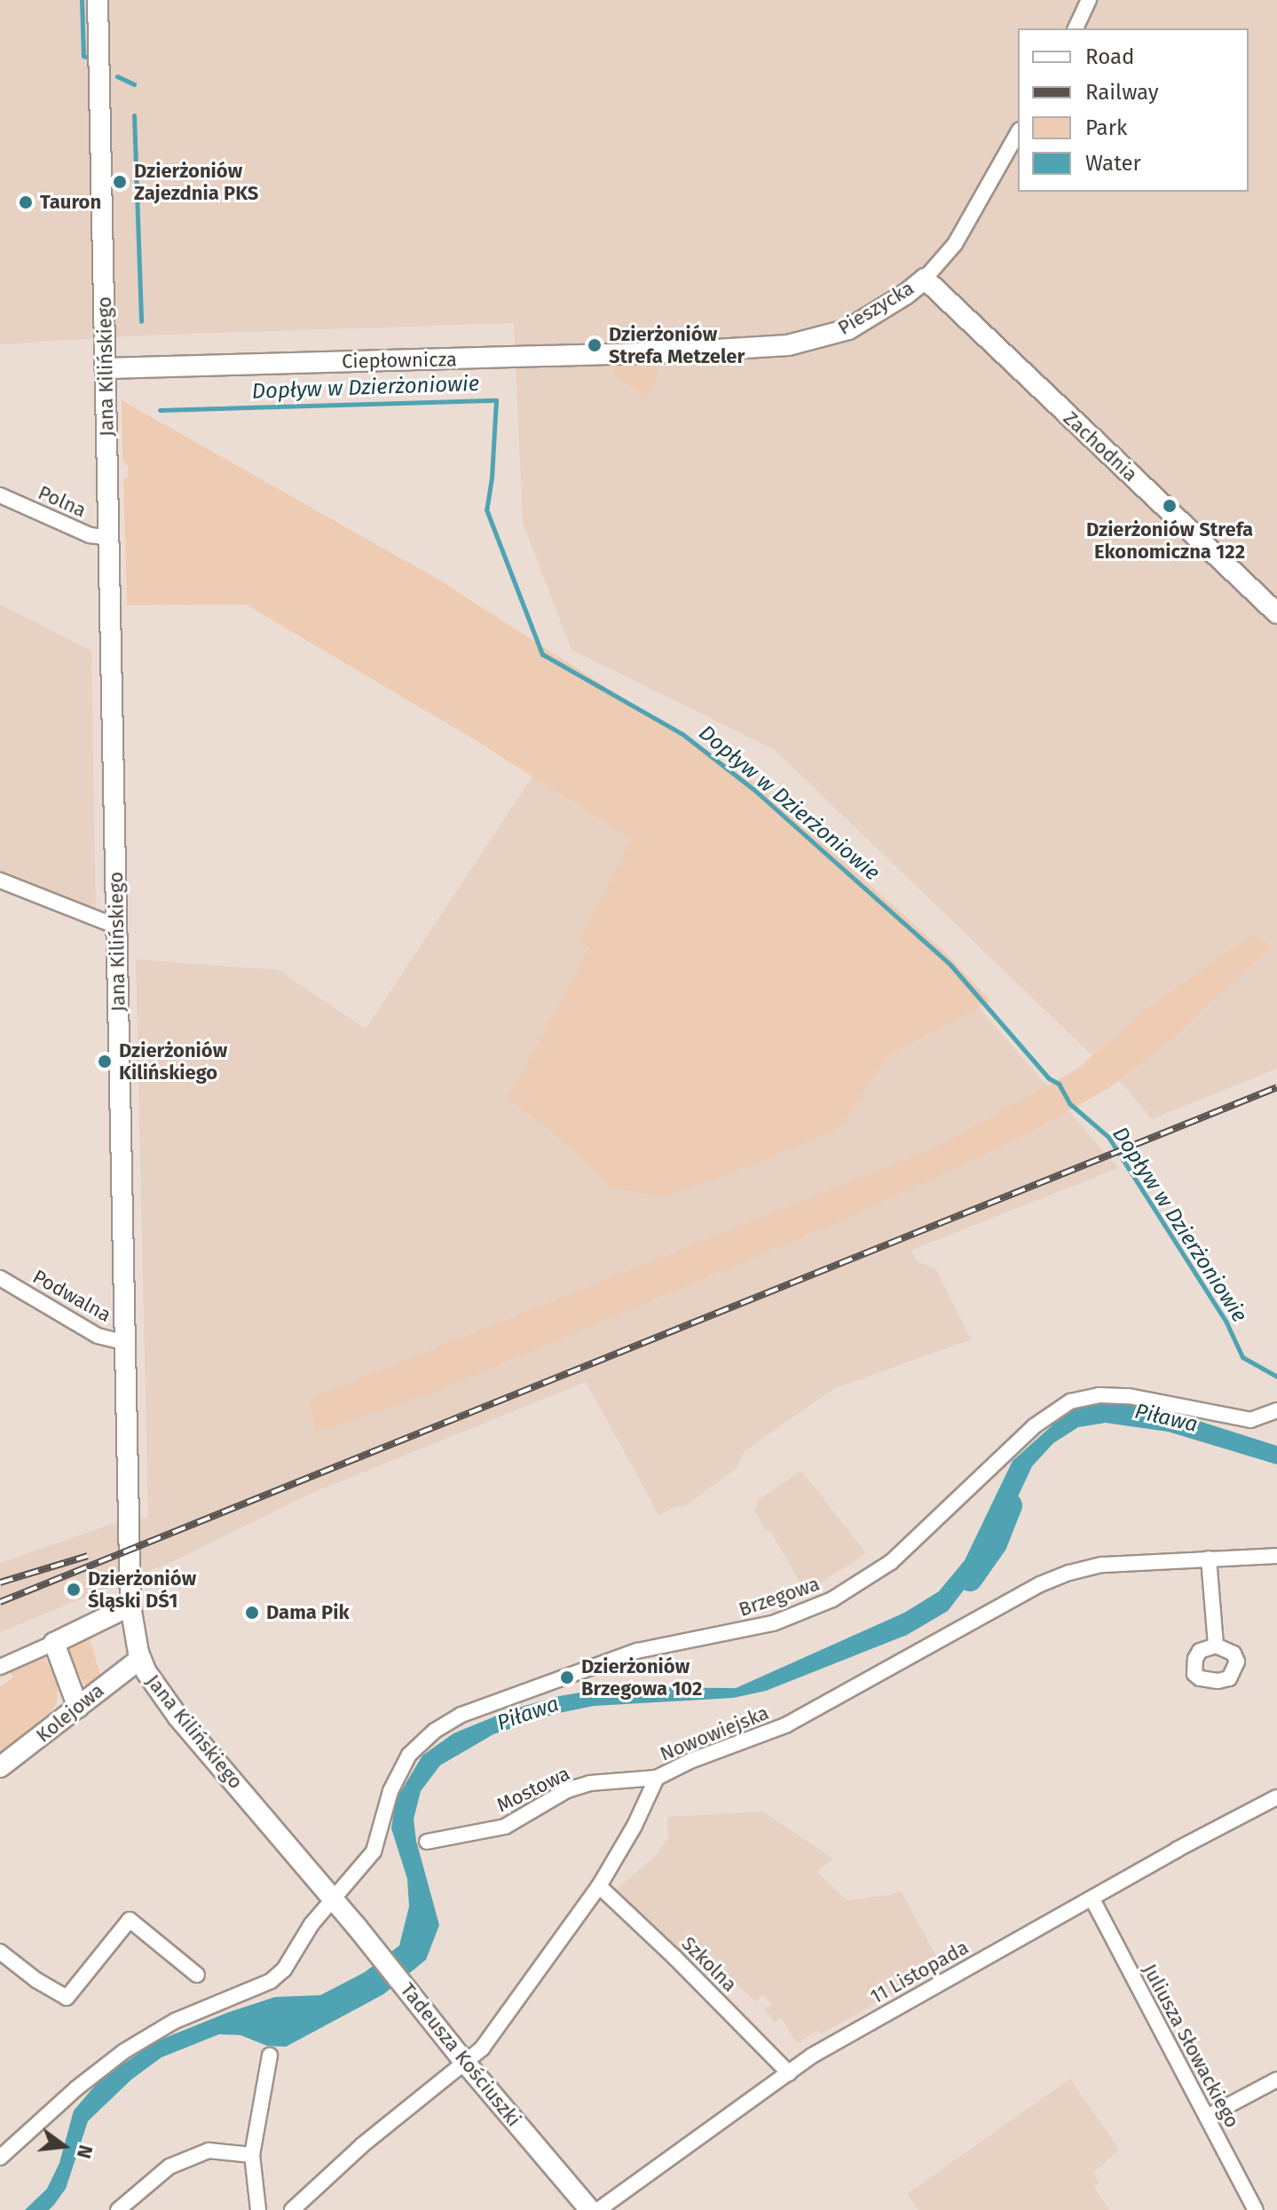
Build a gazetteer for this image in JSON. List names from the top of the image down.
{
  "streets": {
    "street": [
      "Pieszycka",
      "Ciepłownicza",
      "Jana Kilińskiego",
      "Zachodnia",
      "Polna",
      "Podwalna",
      "Brzegowa",
      "Kolejowa",
      "Nowowiejska",
      "Mostowa",
      "Szkolna",
      "11 Listopada",
      "Juliusza Słowackiego",
      "Tadeusza Kościuszki"
    ]
  },
  "crossings": [
    ["Pieszycka", "Ciepłownicza"],
    ["Pieszycka", "Zachodnia"],
    ["Ciepłownicza", "Jana Kilińskiego"],
    ["Jana Kilińskiego", "Polna"],
    ["Jana Kilińskiego", "Podwalna"],
    ["Jana Kilińskiego", "Brzegowa"],
    ["Jana Kilińskiego", "Kolejowa"],
    ["Jana Kilińskiego", "Tadeusza Kościuszki"],
    ["Brzegowa", "Tadeusza Kościuszki"],
    ["Nowowiejska", "Mostowa"],
    ["Nowowiejska", "Szkolna"],
    ["Nowowiejska", "Tadeusza Kościuszki"],
    ["Szkolna", "11 Listopada"],
    ["11 Listopada", "Juliusza Słowackiego"]
  ],
  "water": ["Dopływ w Dzierżoniowie", "Piława"],
  "places": [
    "Dzierżoniów Zajezdnia PKS",
    "Tauron",
    "Dzierżoniów Strefa Metzeler",
    "Dzierżoniów Strefa Ekonomiczna 122",
    "Dzierżoniów Kilińskiego",
    "Dzierżoniów Śląski DŚ1",
    "Dama Pik",
    "Dzierżoniów Brzegowa 102"
  ],
  "legend": [
    "Road",
    "Railway",
    "Park",
    "Water"
  ],
  "north": "right"
}
